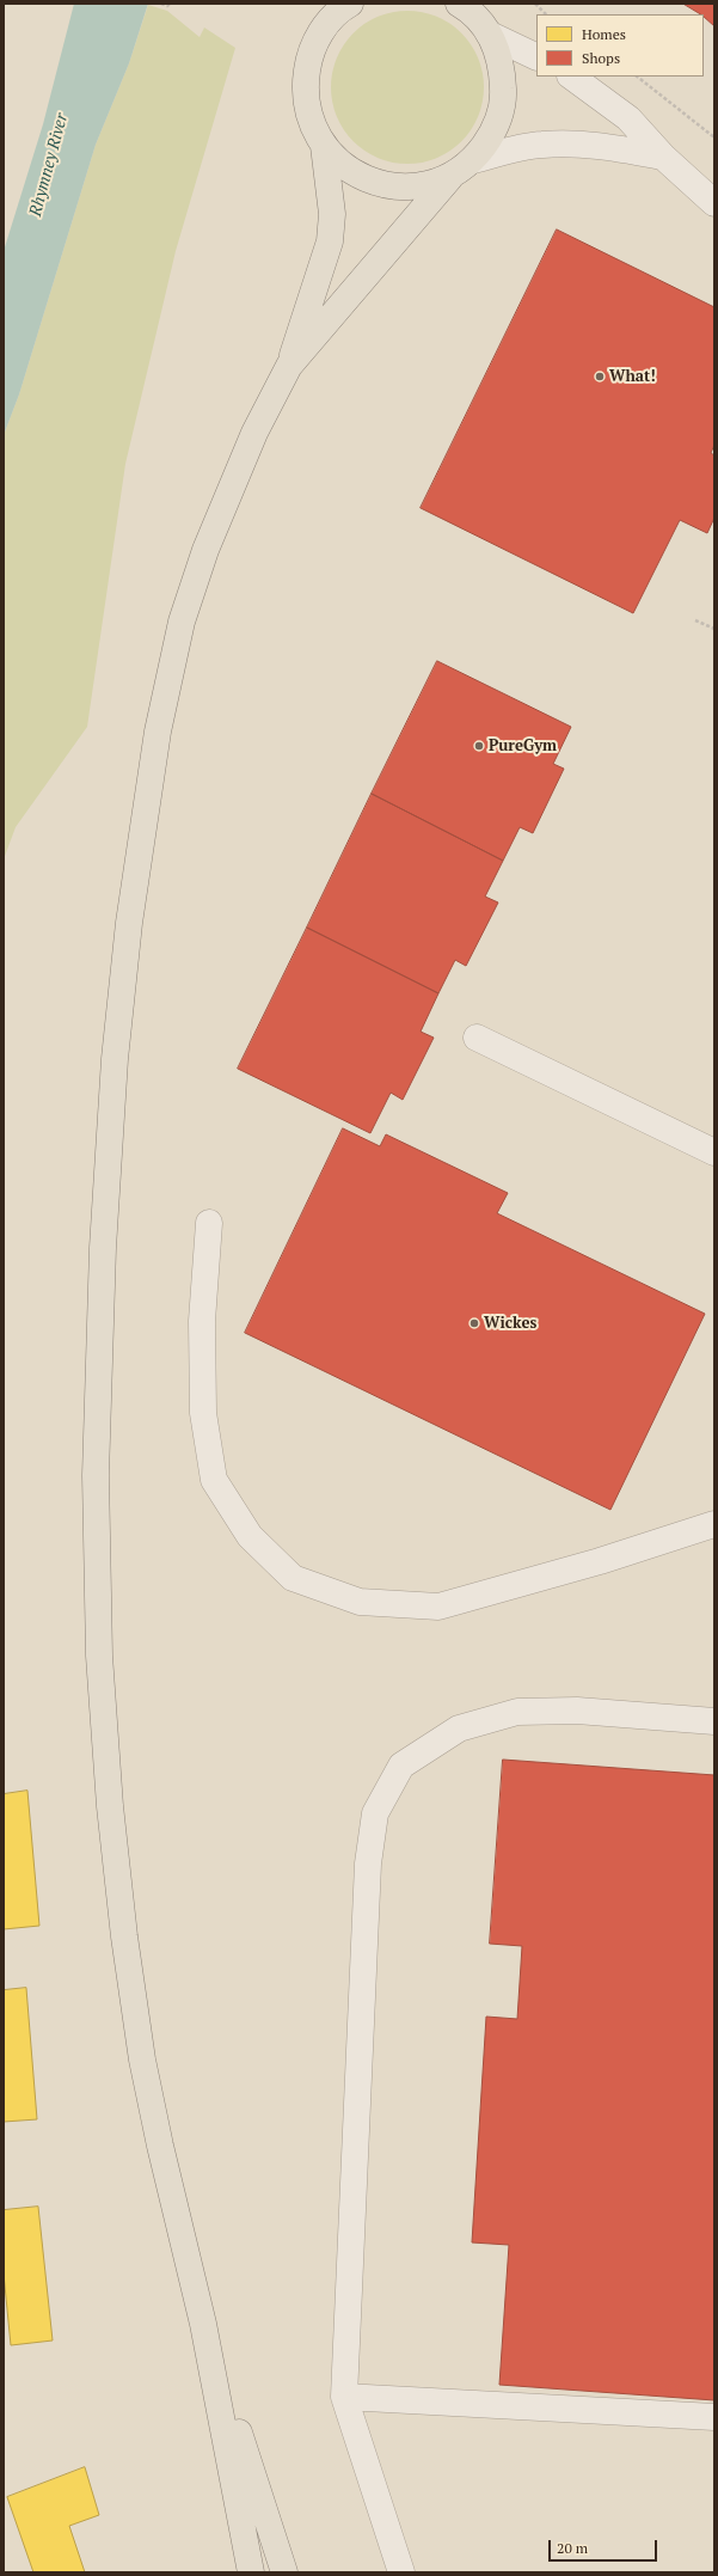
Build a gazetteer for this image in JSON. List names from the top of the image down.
{
  "water": ["Rhymney River"],
  "places": ["What!", "PureGym", "Wickes"],
  "legend": ["Homes", "Shops"],
  "scale_bar": "20 m"
}
